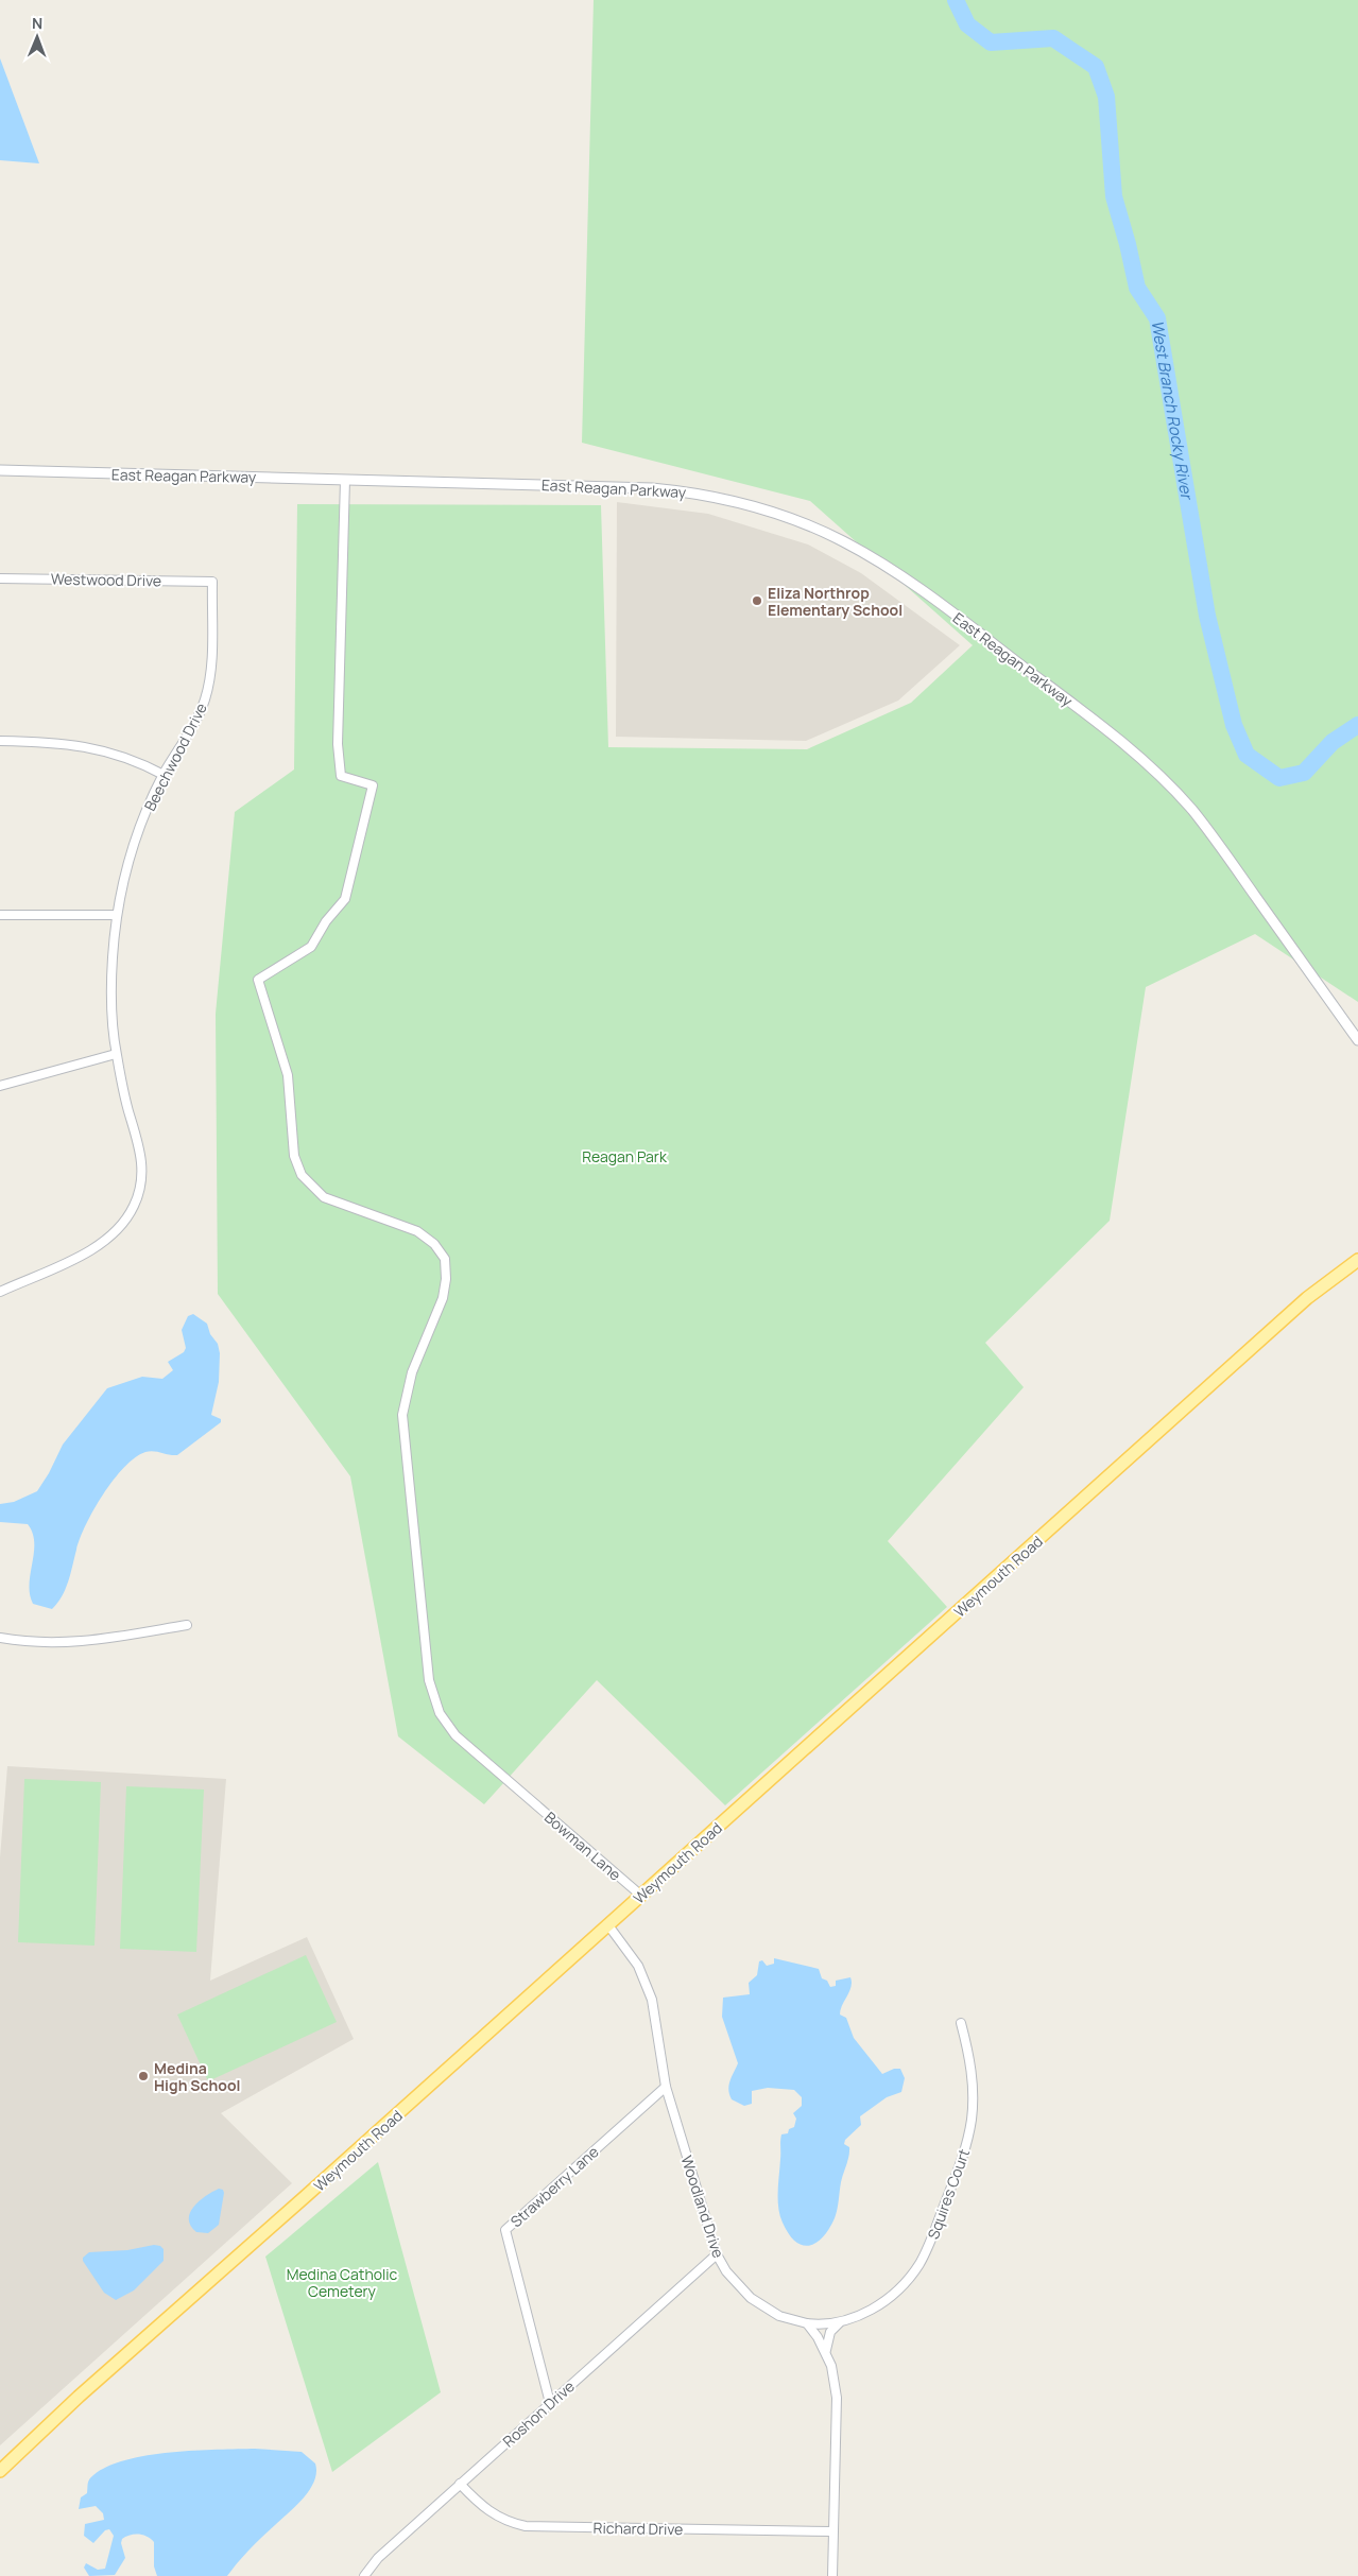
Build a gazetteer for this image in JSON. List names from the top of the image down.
{
  "streets": {
    "main road": ["Weymouth Road"],
    "street": [
      "East Reagan Parkway",
      "Westwood Drive",
      "Beechwood Drive",
      "Bowman Lane",
      "Strawberry Lane",
      "Squires Court",
      "Woodland Drive",
      "Roshon Drive",
      "Richard Drive"
    ]
  },
  "crossings": [
    ["East Reagan Parkway", "Bowman Lane"],
    ["Westwood Drive", "Beechwood Drive"],
    ["Weymouth Road", "Bowman Lane"],
    ["Weymouth Road", "Woodland Drive"],
    ["Strawberry Lane", "Woodland Drive"],
    ["Strawberry Lane", "Roshon Drive"],
    ["Squires Court", "Woodland Drive"],
    ["Woodland Drive", "Roshon Drive"],
    ["Roshon Drive", "Richard Drive"]
  ],
  "water": ["West Branch Rocky River"],
  "parks": ["Reagan Park", "Medina Catholic Cemetery"],
  "places": ["Eliza Northrop Elementary School", "Medina High School"],
  "north": "top"
}
